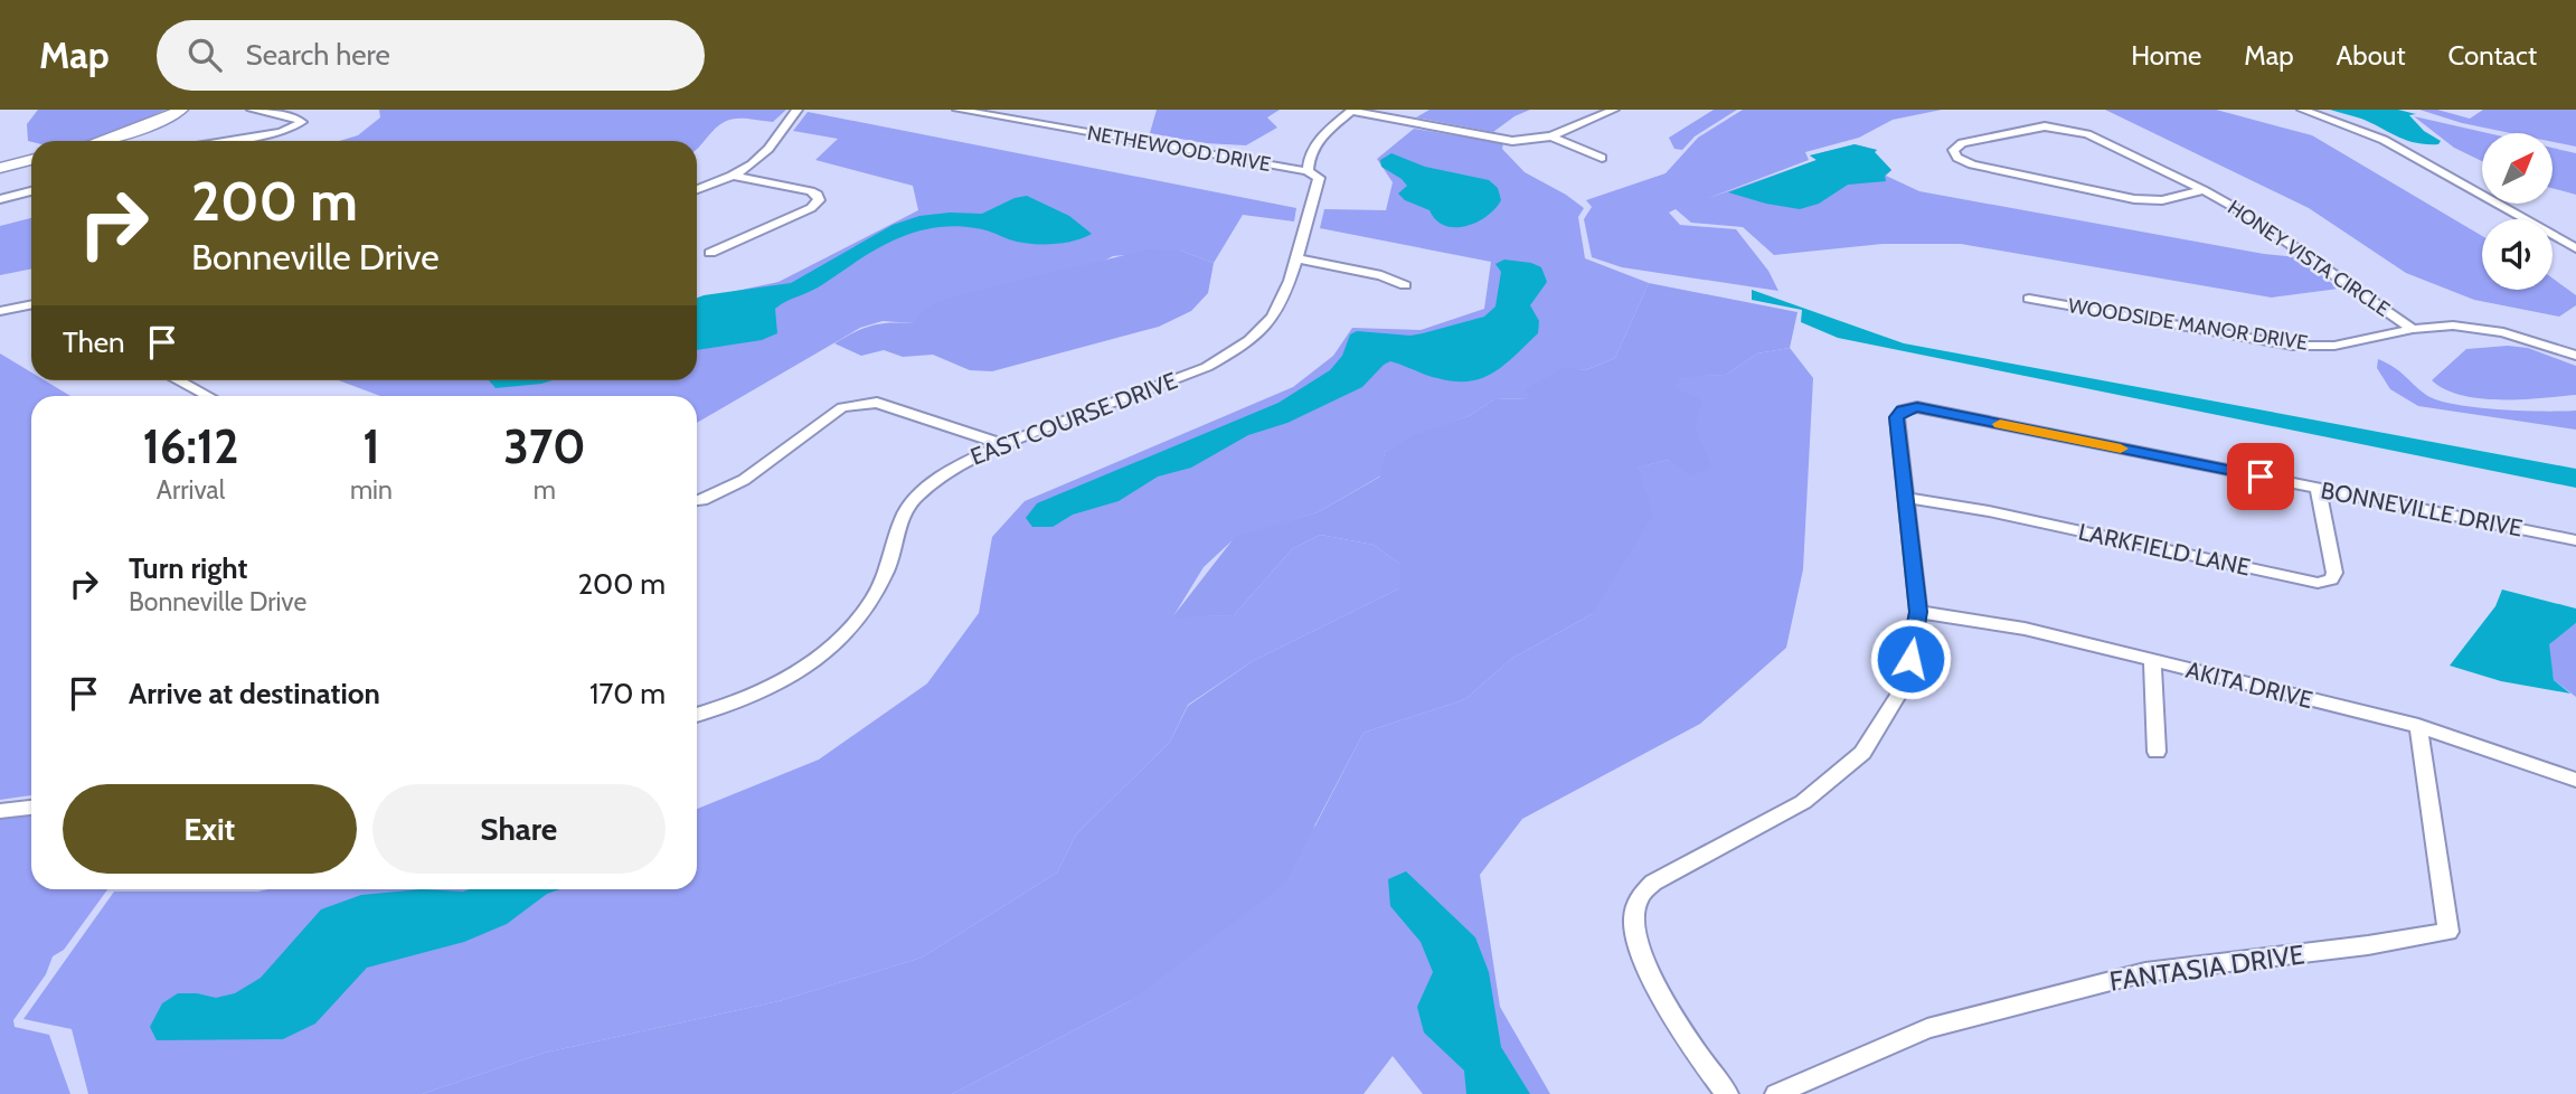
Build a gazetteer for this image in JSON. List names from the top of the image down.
{
  "streets": {
    "street": [
      "NETHEWOOD DRIVE",
      "HONEY VISTA CIRCLE",
      "WOODSIDE MANOR DRIVE",
      "EAST COURSE DRIVE",
      "BONNEVILLE DRIVE",
      "LARKFIELD LANE",
      "AKITA DRIVE",
      "FANTASIA DRIVE"
    ]
  },
  "crossings": [
    ["NETHEWOOD DRIVE", "EAST COURSE DRIVE"],
    ["HONEY VISTA CIRCLE", "WOODSIDE MANOR DRIVE"],
    ["BONNEVILLE DRIVE", "LARKFIELD LANE"],
    ["BONNEVILLE DRIVE", "AKITA DRIVE"],
    ["AKITA DRIVE", "FANTASIA DRIVE"]
  ],
  "north": "top right",
  "page": {
    "header": "Map",
    "search": "Search here",
    "nav": [
      "Home",
      "Map",
      "About",
      "Contact"
    ],
    "turn": ["200 m", "Bonneville Drive"],
    "then": "Then",
    "eta": [
      "16:12",
      "Arrival",
      "1",
      "min",
      "370",
      "m"
    ],
    "list": [
      {
        "name": "Turn right",
        "note": "Bonneville Drive",
        "value": "200 m"
      },
      {
        "name": "Arrive at destination",
        "value": "170 m"
      }
    ],
    "buttons": ["Exit", "Share"]
  }
}
